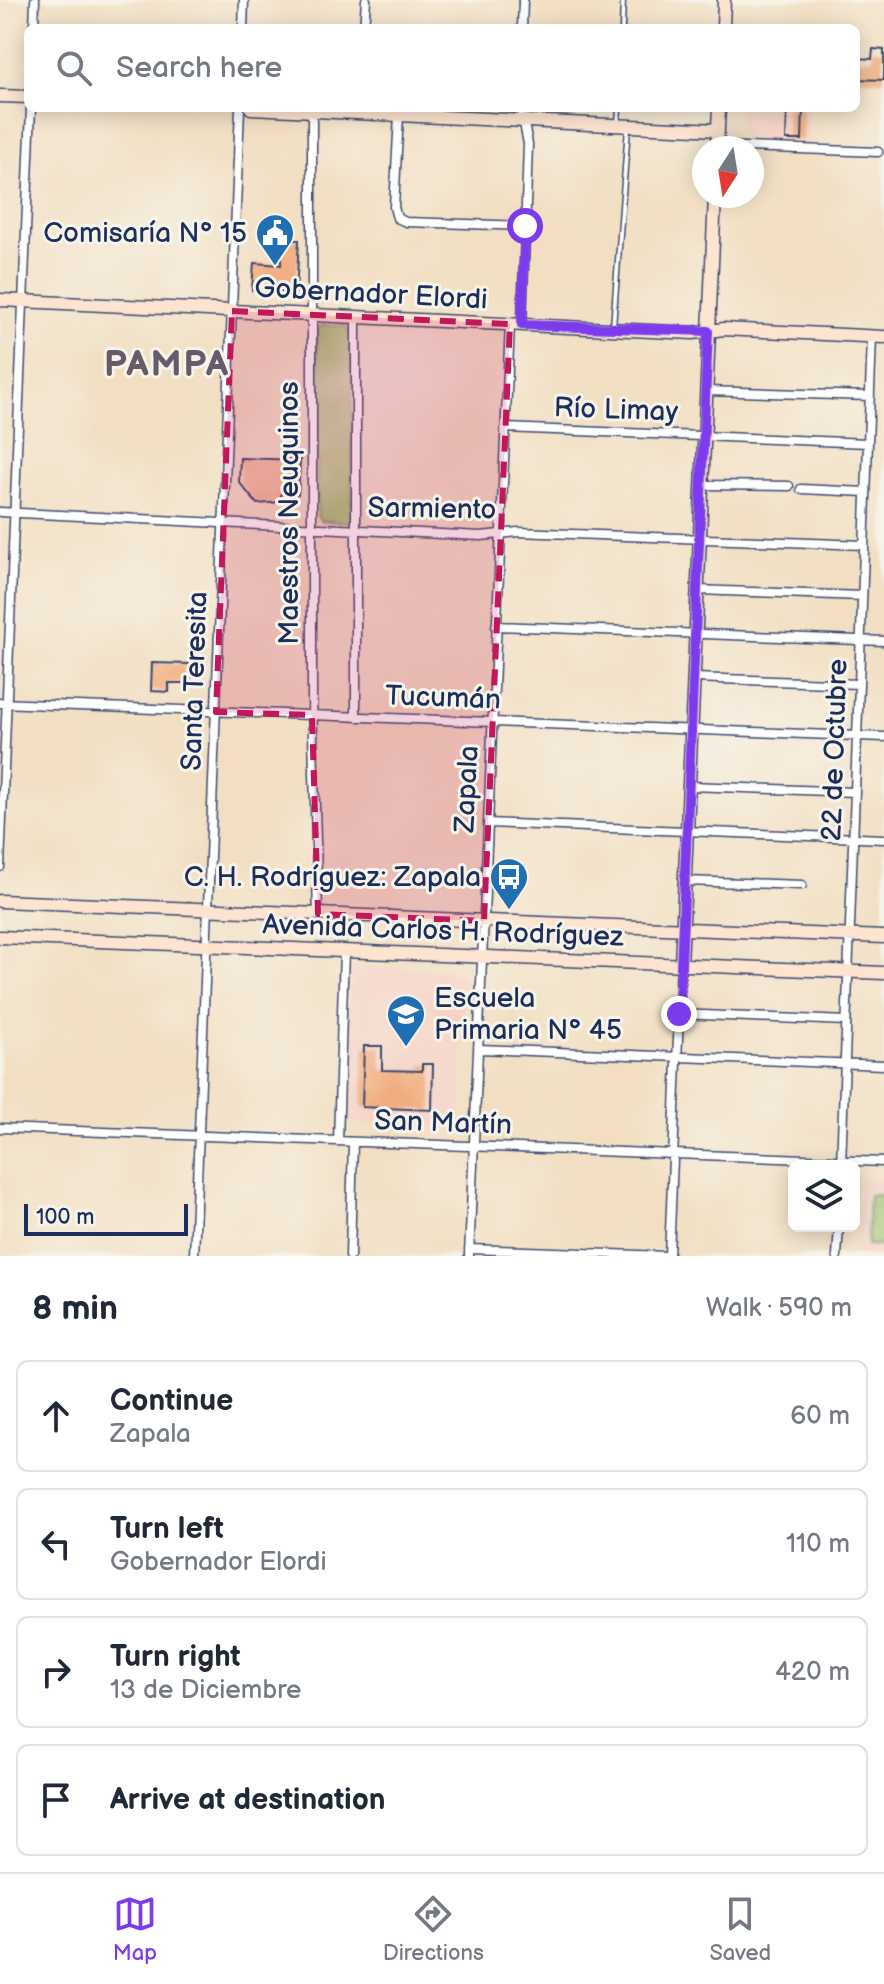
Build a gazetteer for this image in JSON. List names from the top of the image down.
{
  "streets": {
    "street": [
      "Gobernador Elordi",
      "Río Limay",
      "Sarmiento",
      "Maestros Neuquinos",
      "Santa Teresita",
      "Tucumán",
      "22 de Octubre",
      "Zapala",
      "Avenida Carlos H. Rodríguez",
      "San Martín"
    ]
  },
  "crossings": [
    ["Gobernador Elordi", "Maestros Neuquinos"],
    ["Gobernador Elordi", "Santa Teresita"],
    ["Gobernador Elordi", "22 de Octubre"],
    ["Gobernador Elordi", "Zapala"],
    ["Río Limay", "22 de Octubre"],
    ["Río Limay", "Zapala"],
    ["Sarmiento", "Maestros Neuquinos"],
    ["Sarmiento", "Santa Teresita"],
    ["Sarmiento", "22 de Octubre"],
    ["Sarmiento", "Zapala"],
    ["Maestros Neuquinos", "Tucumán"],
    ["Maestros Neuquinos", "Avenida Carlos H. Rodríguez"],
    ["Santa Teresita", "Tucumán"],
    ["Santa Teresita", "Avenida Carlos H. Rodríguez"],
    ["Santa Teresita", "San Martín"],
    ["Tucumán", "22 de Octubre"],
    ["Tucumán", "Zapala"],
    ["22 de Octubre", "Avenida Carlos H. Rodríguez"],
    ["Zapala", "Avenida Carlos H. Rodríguez"],
    ["Zapala", "San Martín"]
  ],
  "districts": ["PAMPA"],
  "places": {
    "public building": ["Comisaría N° 15"],
    "bus stop": ["C. H. Rodríguez: Zapala"],
    "school or university": ["Escuela Primaria N° 45"]
  },
  "scale_bar": "100 m",
  "north": "bottom",
  "page": {
    "search": "Search here",
    "scale": "100 m",
    "heading": ["8 min", "Walk · 590 m"],
    "list": [
      ["Continue", "Zapala", "60 m"],
      ["Turn left", "Gobernador Elordi", "110 m"],
      ["Turn right", "13 de Diciembre", "420 m"],
      "Arrive at destination"
    ],
    "nav": ["Map", "Directions", "Saved"]
  }
}
